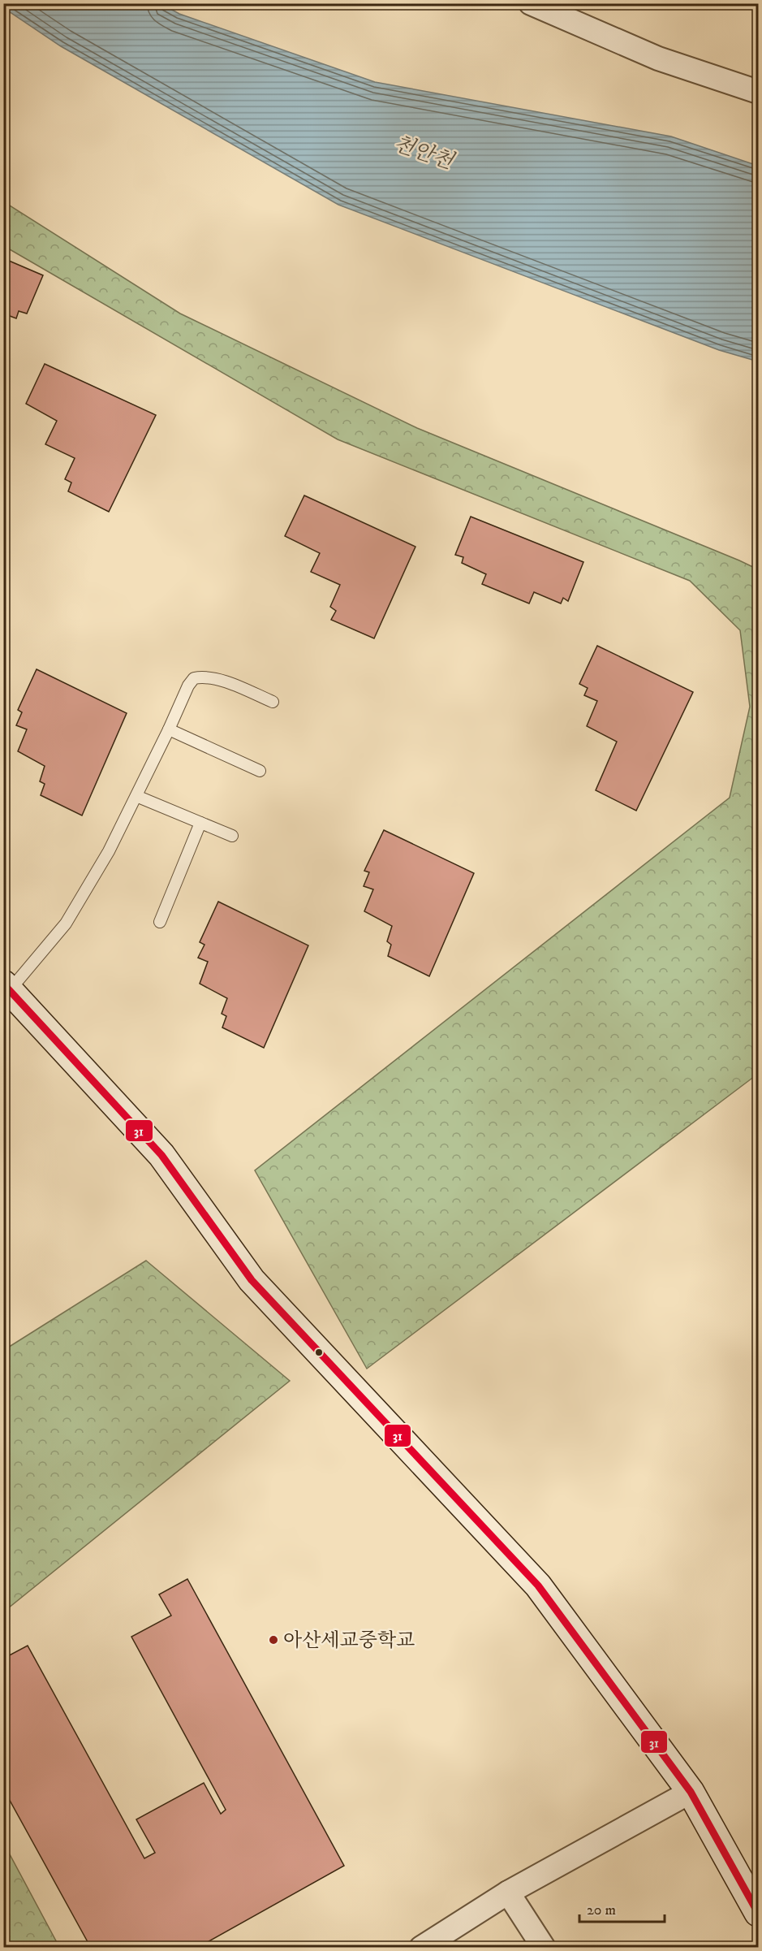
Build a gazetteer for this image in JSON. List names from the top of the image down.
{
  "water": ["천안천"],
  "places": ["아산세교중학교"],
  "lines": ["transit line 31"],
  "scale_bar": "20 m"
}
